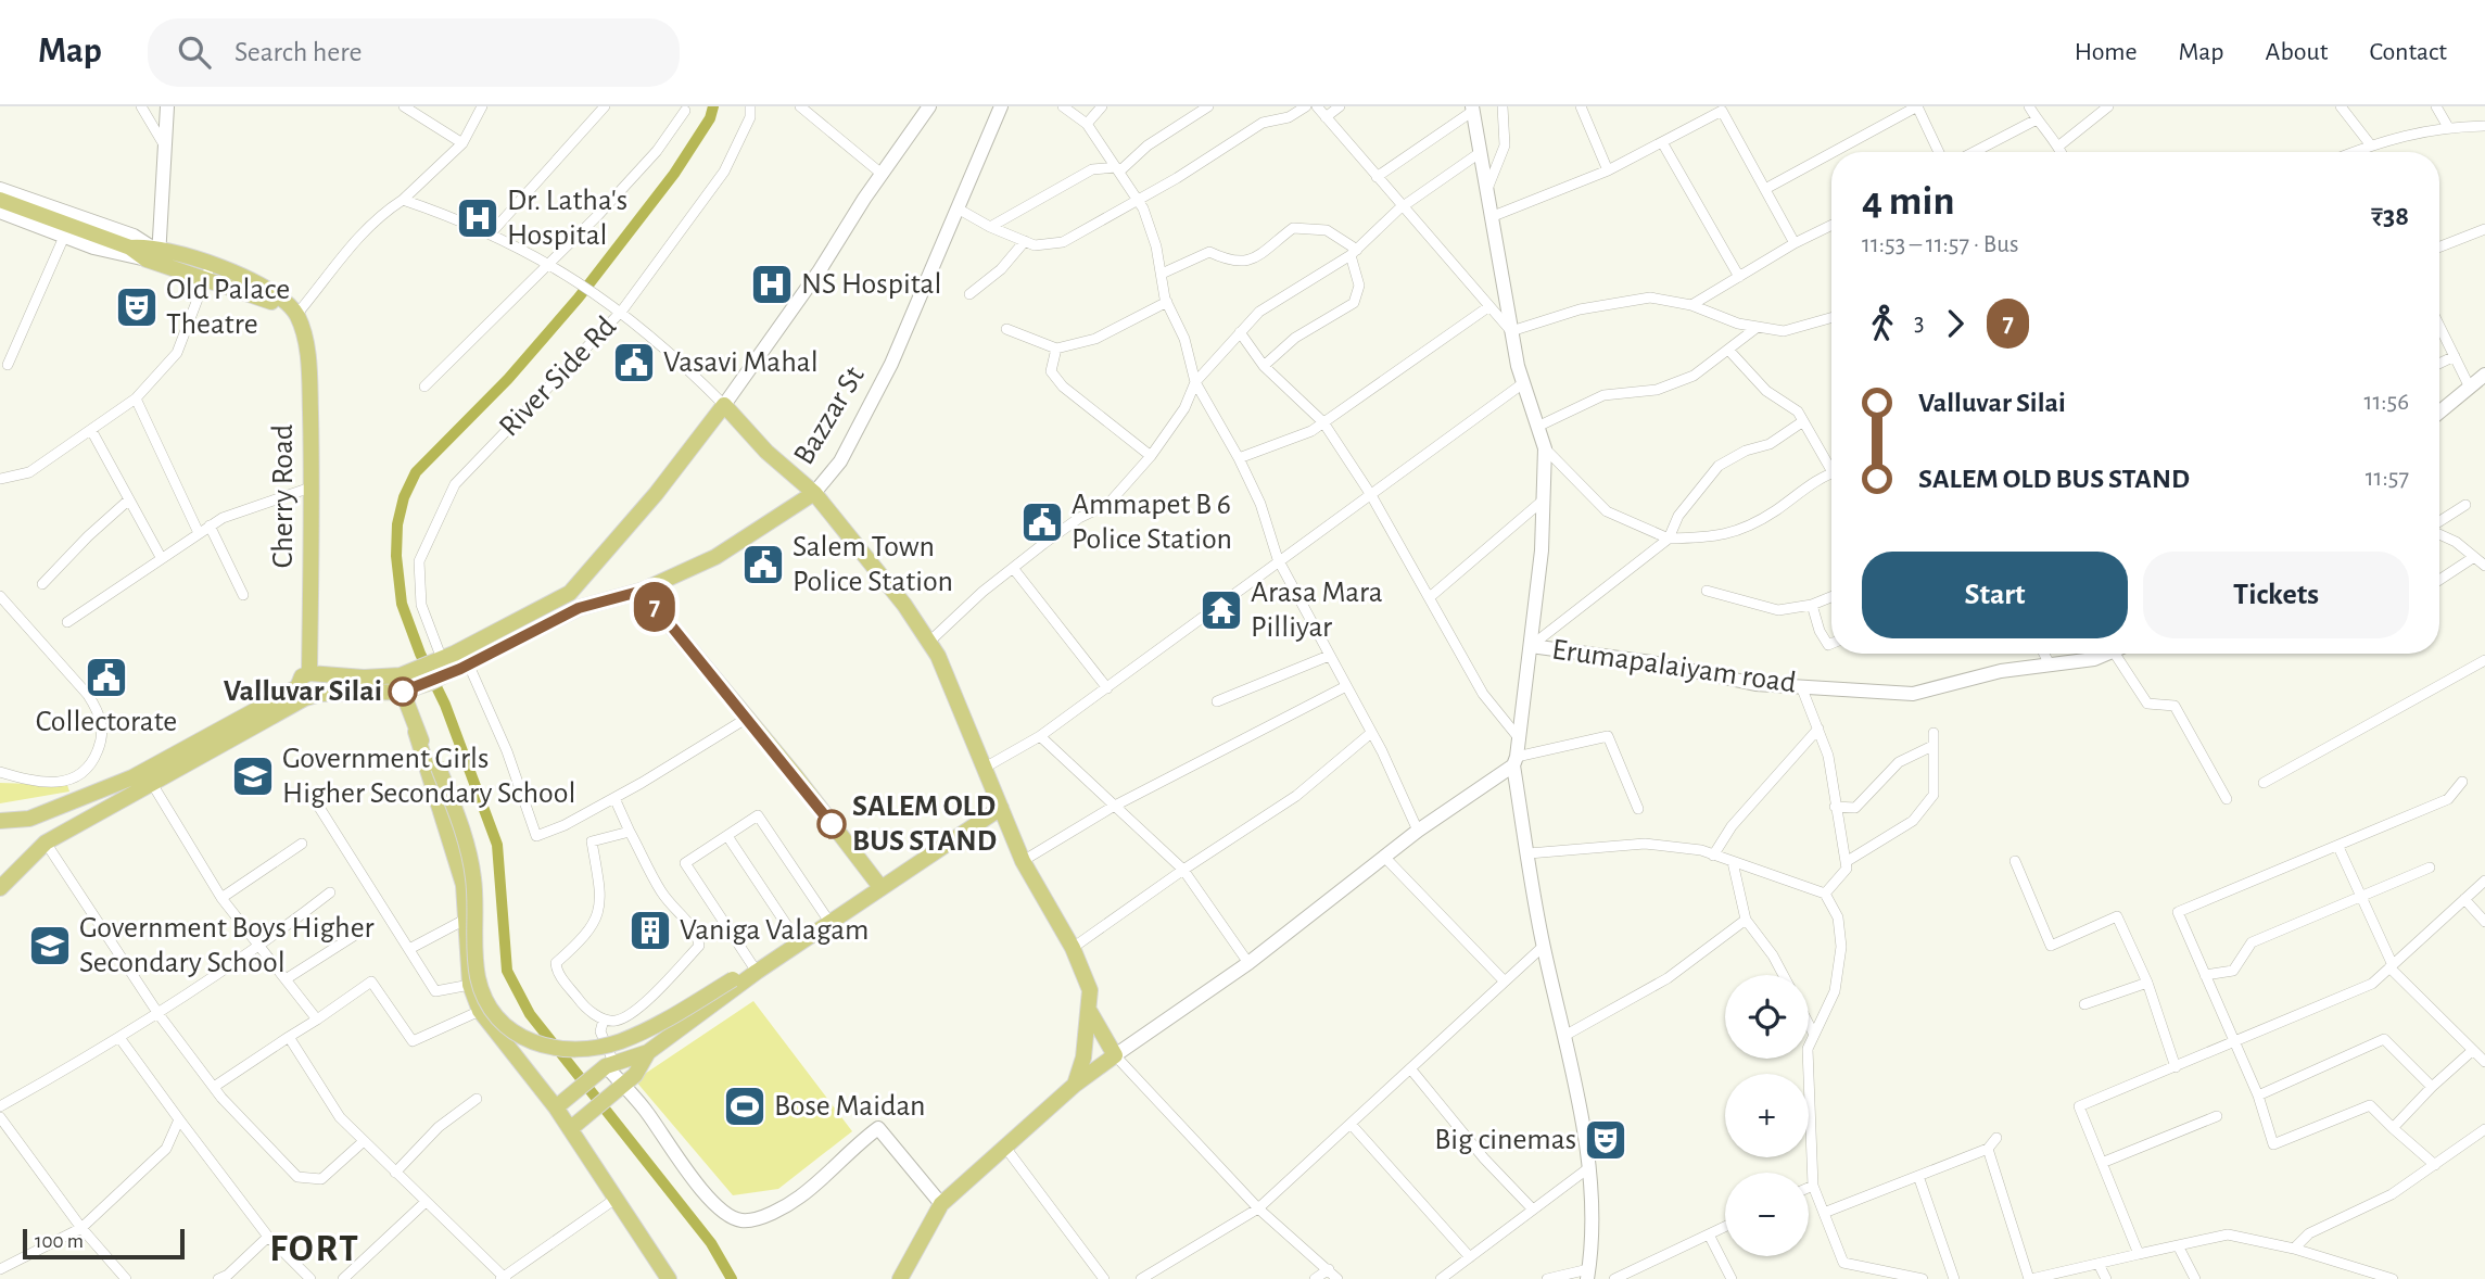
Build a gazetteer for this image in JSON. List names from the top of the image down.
{
  "streets": {
    "main road": ["Bazzar St", "Cherry Road", "Erumapalaiyam road"],
    "street": ["River Side Rd"]
  },
  "crossings": [
    ["Bazzar St", "Cherry Road"]
  ],
  "districts": ["FORT"],
  "places": {
    "hospital": ["Dr. Latha's Hospital", "NS Hospital"],
    "theatre": ["Old Palace Theatre", "Big cinemas"],
    "public building": [
      "Vasavi Mahal",
      "Ammapet B 6 Police Station",
      "Salem Town Police Station",
      "Collectorate"
    ],
    "temple": ["Arasa Mara Pilliyar"],
    "other": ["Valluvar Silai", "SALEM OLD BUS STAND"],
    "school or university": ["Government Girls Higher Secondary School", "Government Boys Higher Secondary School"],
    "building": ["Vaniga Valagam"],
    "sports": ["Bose Maidan"]
  },
  "lines": ["bus line 7"],
  "scale_bar": "100 m",
  "page": {
    "header": "Map",
    "search": "Search here",
    "nav": [
      "Home",
      "Map",
      "About",
      "Contact"
    ],
    "on_map": "7",
    "heading": ["4 min", "11:53 – 11:57 · Bus", "₹38"],
    "legs": ["3", "7"],
    "list": [
      {
        "name": "Valluvar Silai",
        "value": "11:56"
      },
      {
        "name": "SALEM OLD BUS STAND",
        "value": "11:57"
      }
    ],
    "buttons": ["Start", "Tickets"],
    "map_buttons": ["+", "−"],
    "scale": "100 m"
  }
}
